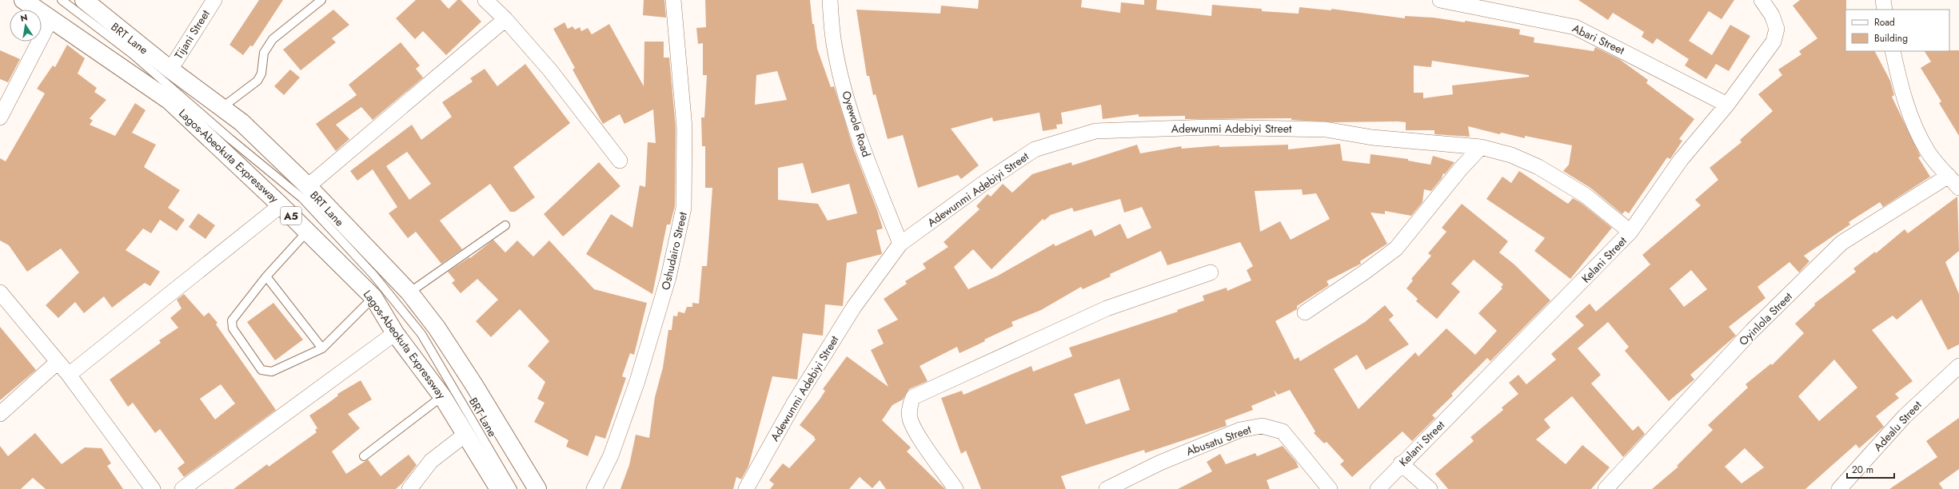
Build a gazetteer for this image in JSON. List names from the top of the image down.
{
  "streets": {
    "highway": ["Lagos-Abeokuta Expressway", "A5"],
    "street": [
      "Tijani Street",
      "Abari Street",
      "Oyewole Road",
      "Adewunmi Adebiyi Street",
      "Oshudairo Street",
      "Kelani Street",
      "Oyinlola Street",
      "Adealu Street",
      "Abusatu Street"
    ],
    "lane": ["BRT Lane"]
  },
  "crossings": [
    ["Abari Street", "Kelani Street"],
    ["Oyewole Road", "Adewunmi Adebiyi Street"],
    ["Adewunmi Adebiyi Street", "Kelani Street"]
  ],
  "legend": ["Road", "Building"],
  "scale_bar": "20 m",
  "north": "top"
}
